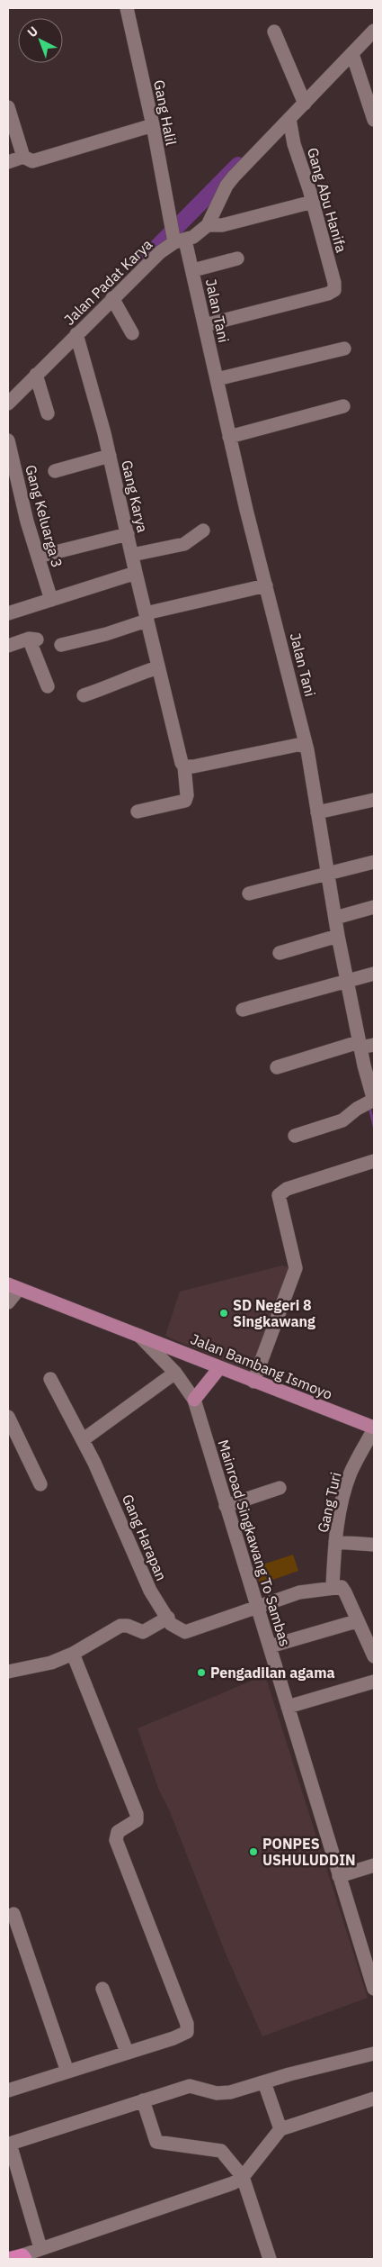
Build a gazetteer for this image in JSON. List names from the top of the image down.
{
  "streets": {
    "main road": ["Jalan Bambang Ismoyo", "Mainroad Singkawang To Sambas"],
    "street": [
      "Gang Halil",
      "Gang Abu Hanifa",
      "Jalan Padat Karya",
      "Jalan Tani",
      "Gang Karya",
      "Gang Keluarga 3",
      "Gang Turi",
      "Gang Harapan"
    ]
  },
  "crossings": [
    ["Gang Halil", "Jalan Padat Karya"],
    ["Gang Halil", "Jalan Tani"],
    ["Gang Abu Hanifa", "Jalan Padat Karya"],
    ["Gang Abu Hanifa", "Jalan Tani"],
    ["Jalan Padat Karya", "Jalan Tani"],
    ["Jalan Padat Karya", "Gang Karya"],
    ["Jalan Bambang Ismoyo", "Gang Turi"],
    ["Jalan Bambang Ismoyo", "Mainroad Singkawang To Sambas"],
    ["Gang Harapan", "Mainroad Singkawang To Sambas"]
  ],
  "places": ["SD Negeri 8 Singkawang", "Pengadilan agama", "PONPES USHULUDDIN"],
  "north": "top left"
}
